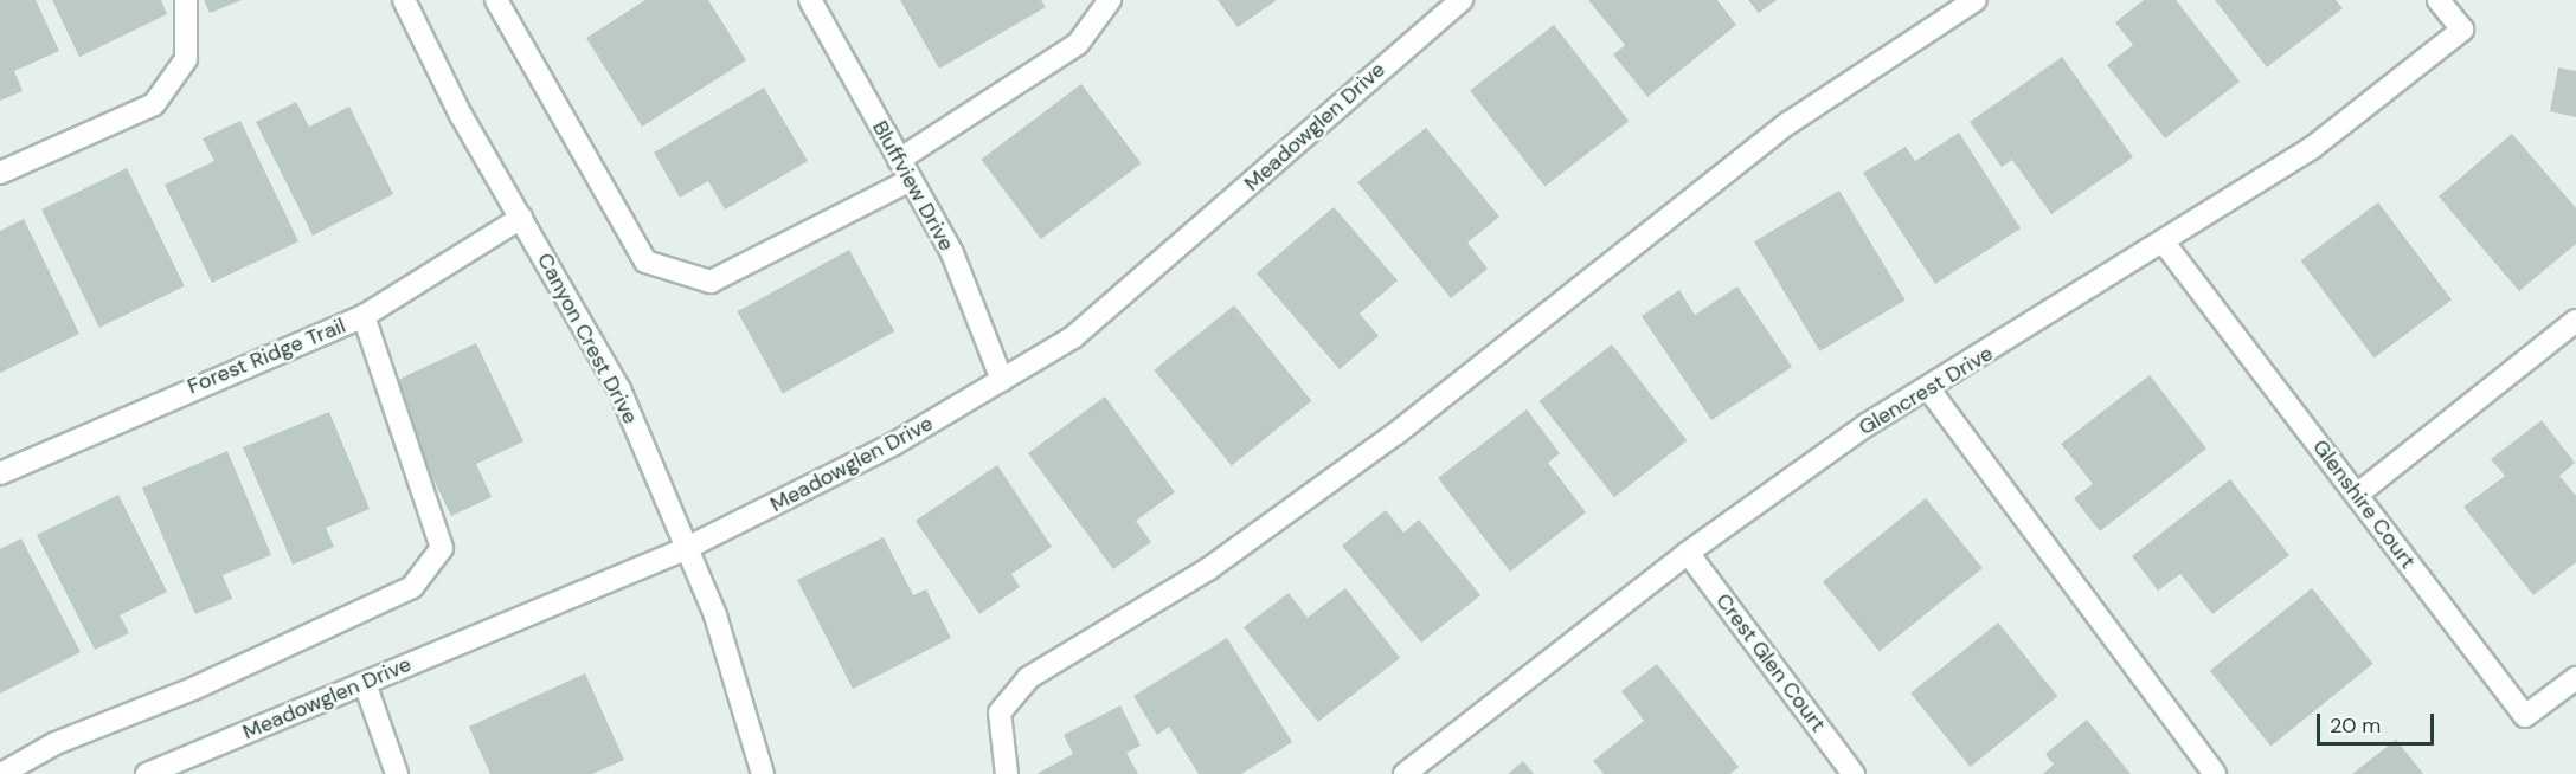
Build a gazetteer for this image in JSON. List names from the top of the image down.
{
  "streets": {
    "street": [
      "Meadowglen Drive",
      "Bluffview Drive",
      "Canyon Crest Drive",
      "Forest Ridge Trail",
      "Glencrest Drive",
      "Glenshire Court",
      "Crest Glen Court"
    ]
  },
  "crossings": [
    ["Meadowglen Drive", "Bluffview Drive"],
    ["Meadowglen Drive", "Canyon Crest Drive"],
    ["Canyon Crest Drive", "Forest Ridge Trail"],
    ["Glencrest Drive", "Glenshire Court"],
    ["Glencrest Drive", "Crest Glen Court"]
  ],
  "scale_bar": "20 m"
}
